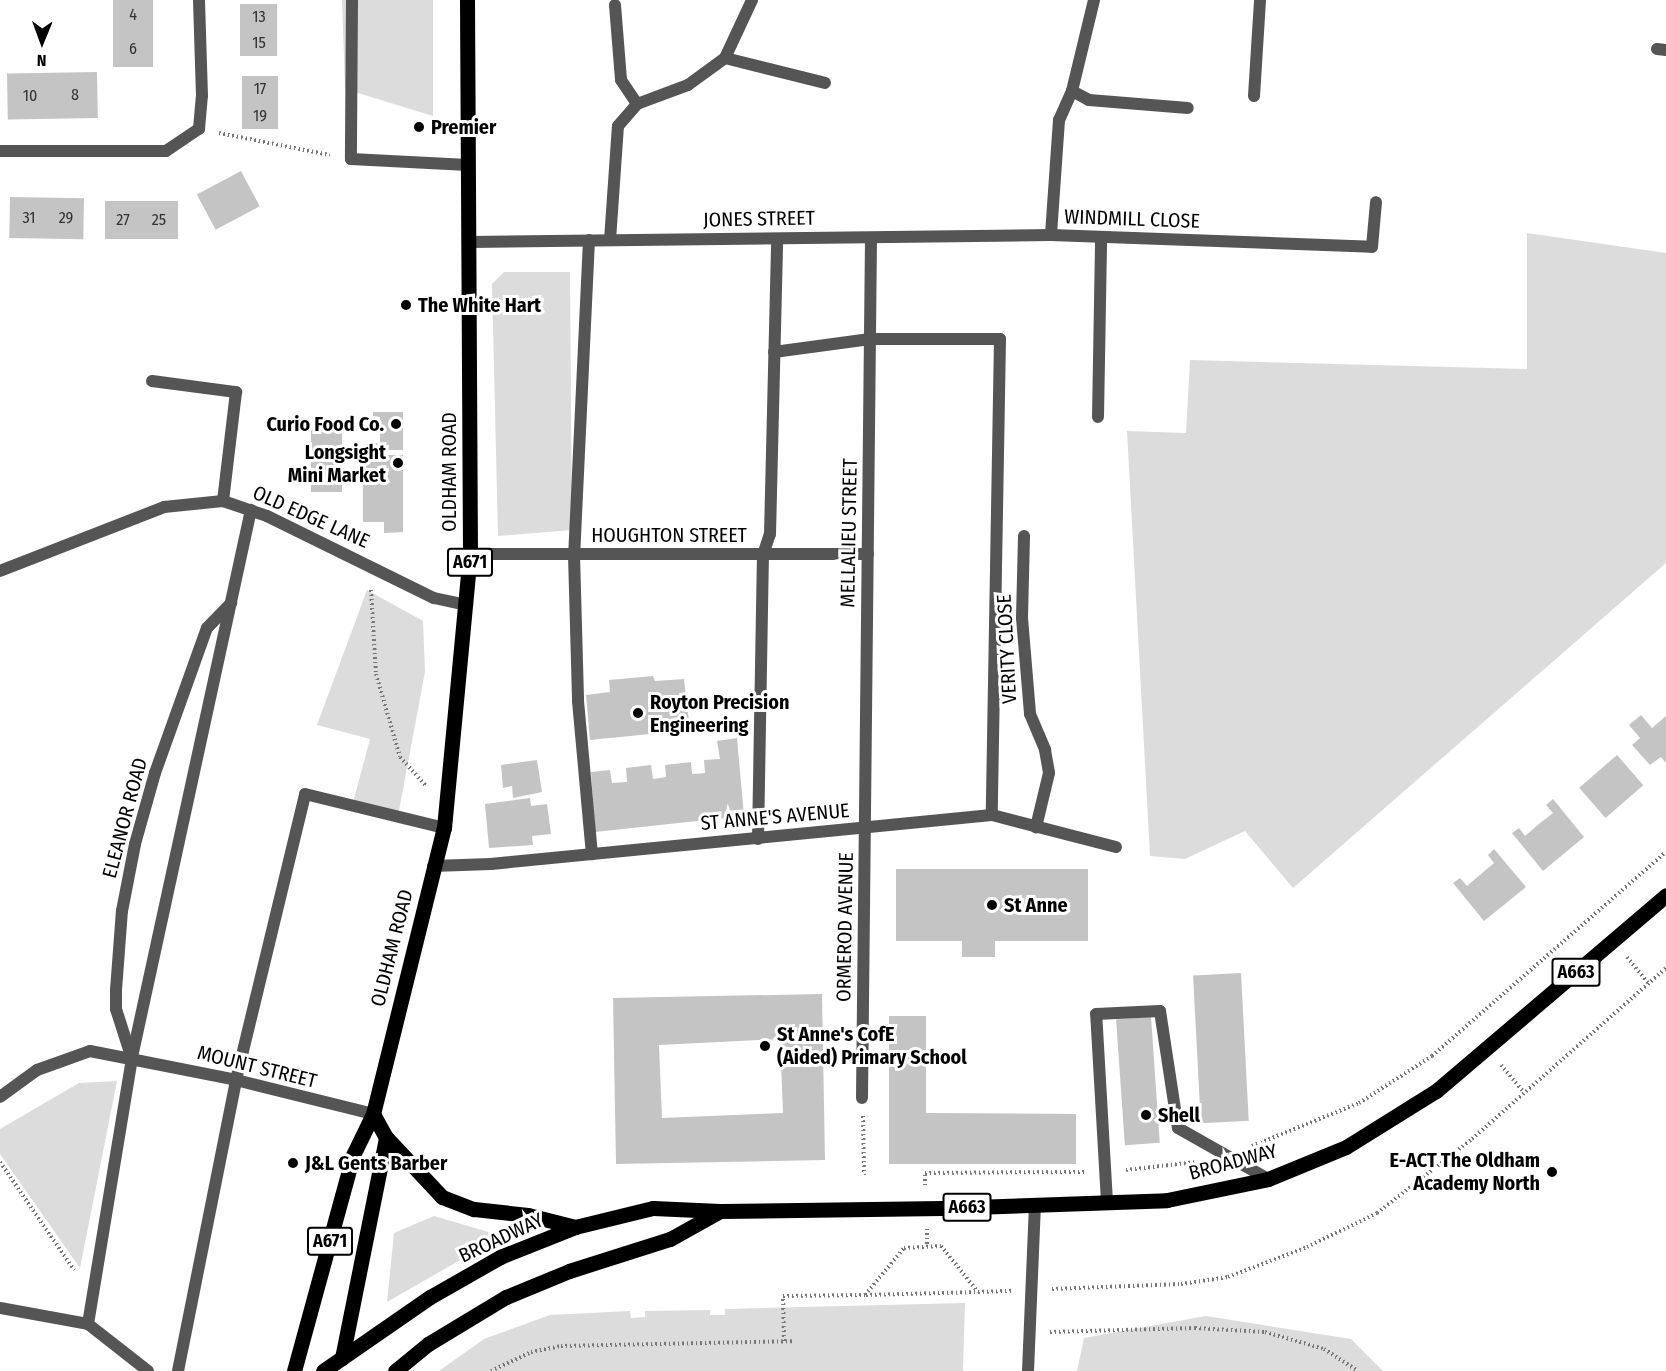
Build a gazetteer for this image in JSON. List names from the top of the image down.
{
  "streets": {
    "main road": [
      "OLDHAM ROAD",
      "A671",
      "A663",
      "BROADWAY"
    ],
    "street": [
      "JONES STREET",
      "WINDMILL CLOSE",
      "OLD EDGE LANE",
      "MELLALIEU STREET",
      "HOUGHTON STREET",
      "VERITY CLOSE",
      "ST ANNE'S AVENUE",
      "ELEANOR ROAD",
      "ORMEROD AVENUE",
      "MOUNT STREET"
    ]
  },
  "crossings": [
    ["JONES STREET", "WINDMILL CLOSE"],
    ["JONES STREET", "OLDHAM ROAD"],
    ["JONES STREET", "MELLALIEU STREET"],
    ["OLDHAM ROAD", "OLD EDGE LANE"],
    ["OLDHAM ROAD", "HOUGHTON STREET"],
    ["OLDHAM ROAD", "ST ANNE'S AVENUE"],
    ["OLDHAM ROAD", "MOUNT STREET"],
    ["OLD EDGE LANE", "ELEANOR ROAD"],
    ["MELLALIEU STREET", "HOUGHTON STREET"],
    ["MELLALIEU STREET", "ST ANNE'S AVENUE"],
    ["MELLALIEU STREET", "ORMEROD AVENUE"],
    ["A671", "BROADWAY"],
    ["VERITY CLOSE", "ST ANNE'S AVENUE"],
    ["ST ANNE'S AVENUE", "ORMEROD AVENUE"],
    ["ELEANOR ROAD", "MOUNT STREET"]
  ],
  "places": [
    "Premier",
    "The White Hart",
    "Curio Food Co.",
    "Longsight Mini Market",
    "Royton Precision Engineering",
    "St Anne",
    "St Anne's CofE (Aided) Primary School",
    "Shell",
    "J&L Gents Barber",
    "E-ACT The Oldham Academy North"
  ],
  "house_numbers": [
    "4",
    "13",
    "15",
    "6",
    "17",
    "8",
    "10",
    "19",
    "31",
    "29",
    "27",
    "25"
  ],
  "north": "bottom"
}
